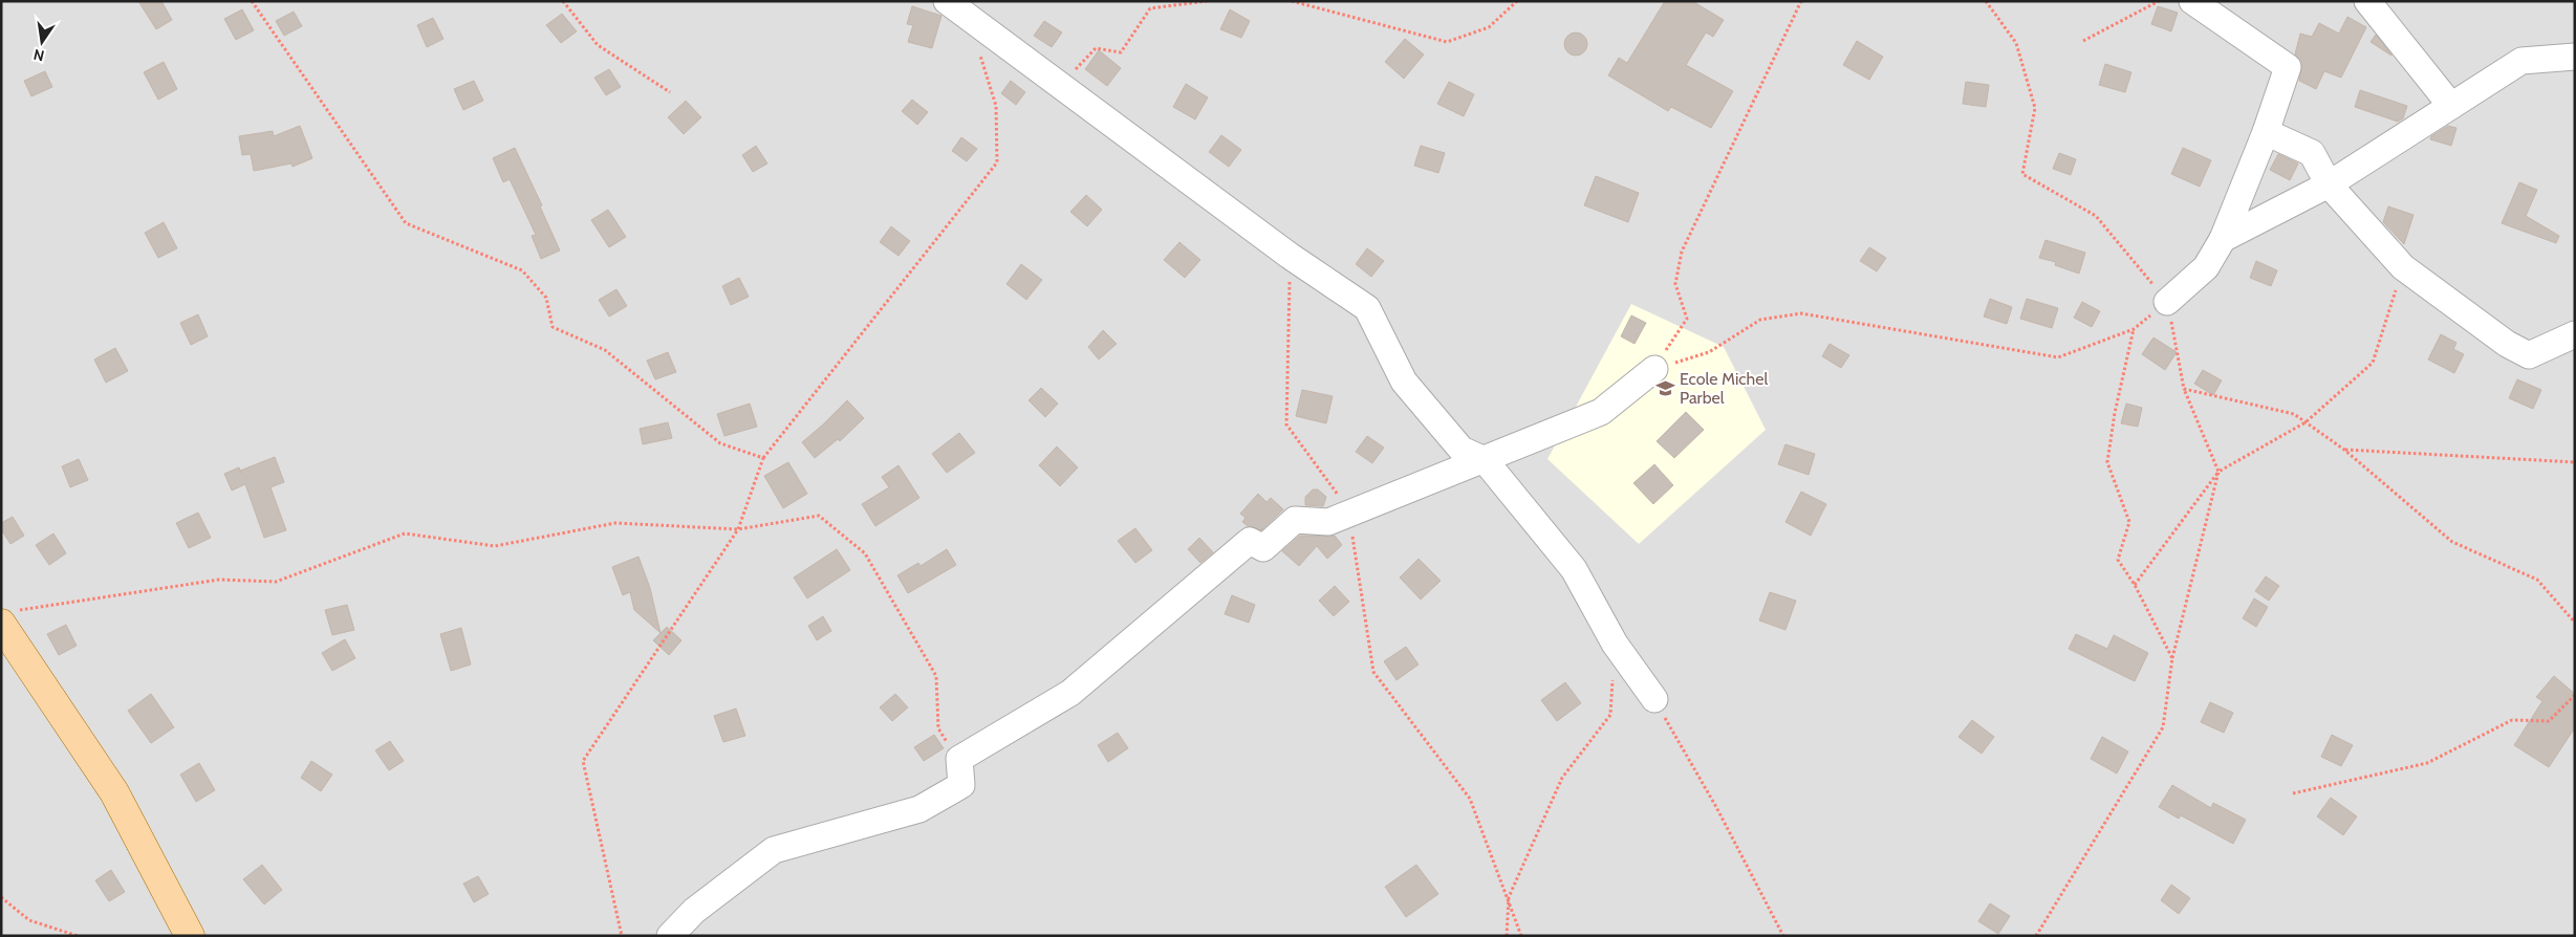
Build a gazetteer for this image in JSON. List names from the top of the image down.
{
  "places": {
    "school or university": ["Ecole Michel Parbel"]
  },
  "north": "bottom"
}
